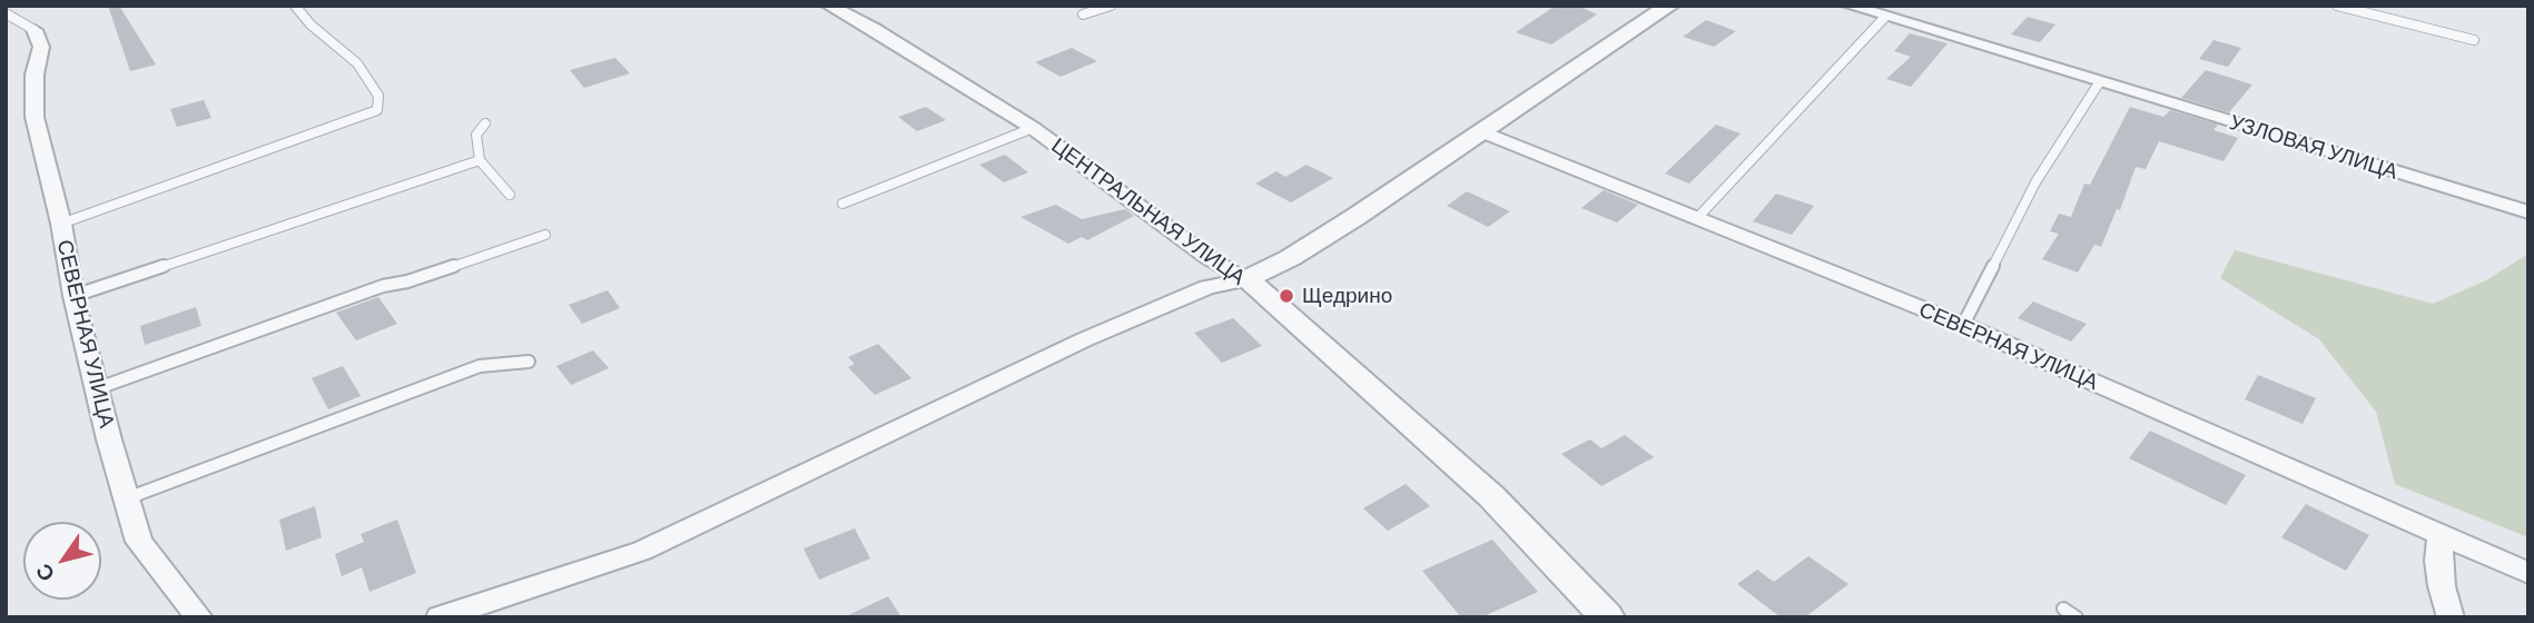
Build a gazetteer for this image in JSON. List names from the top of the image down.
{
  "streets": {
    "street": ["УЗЛОВАЯ УЛИЦА", "ЦЕНТРАЛЬНАЯ УЛИЦА", "СЕВЕРНАЯ УЛИЦА"]
  },
  "places": ["Щедрино"],
  "north": "bottom left"
}
